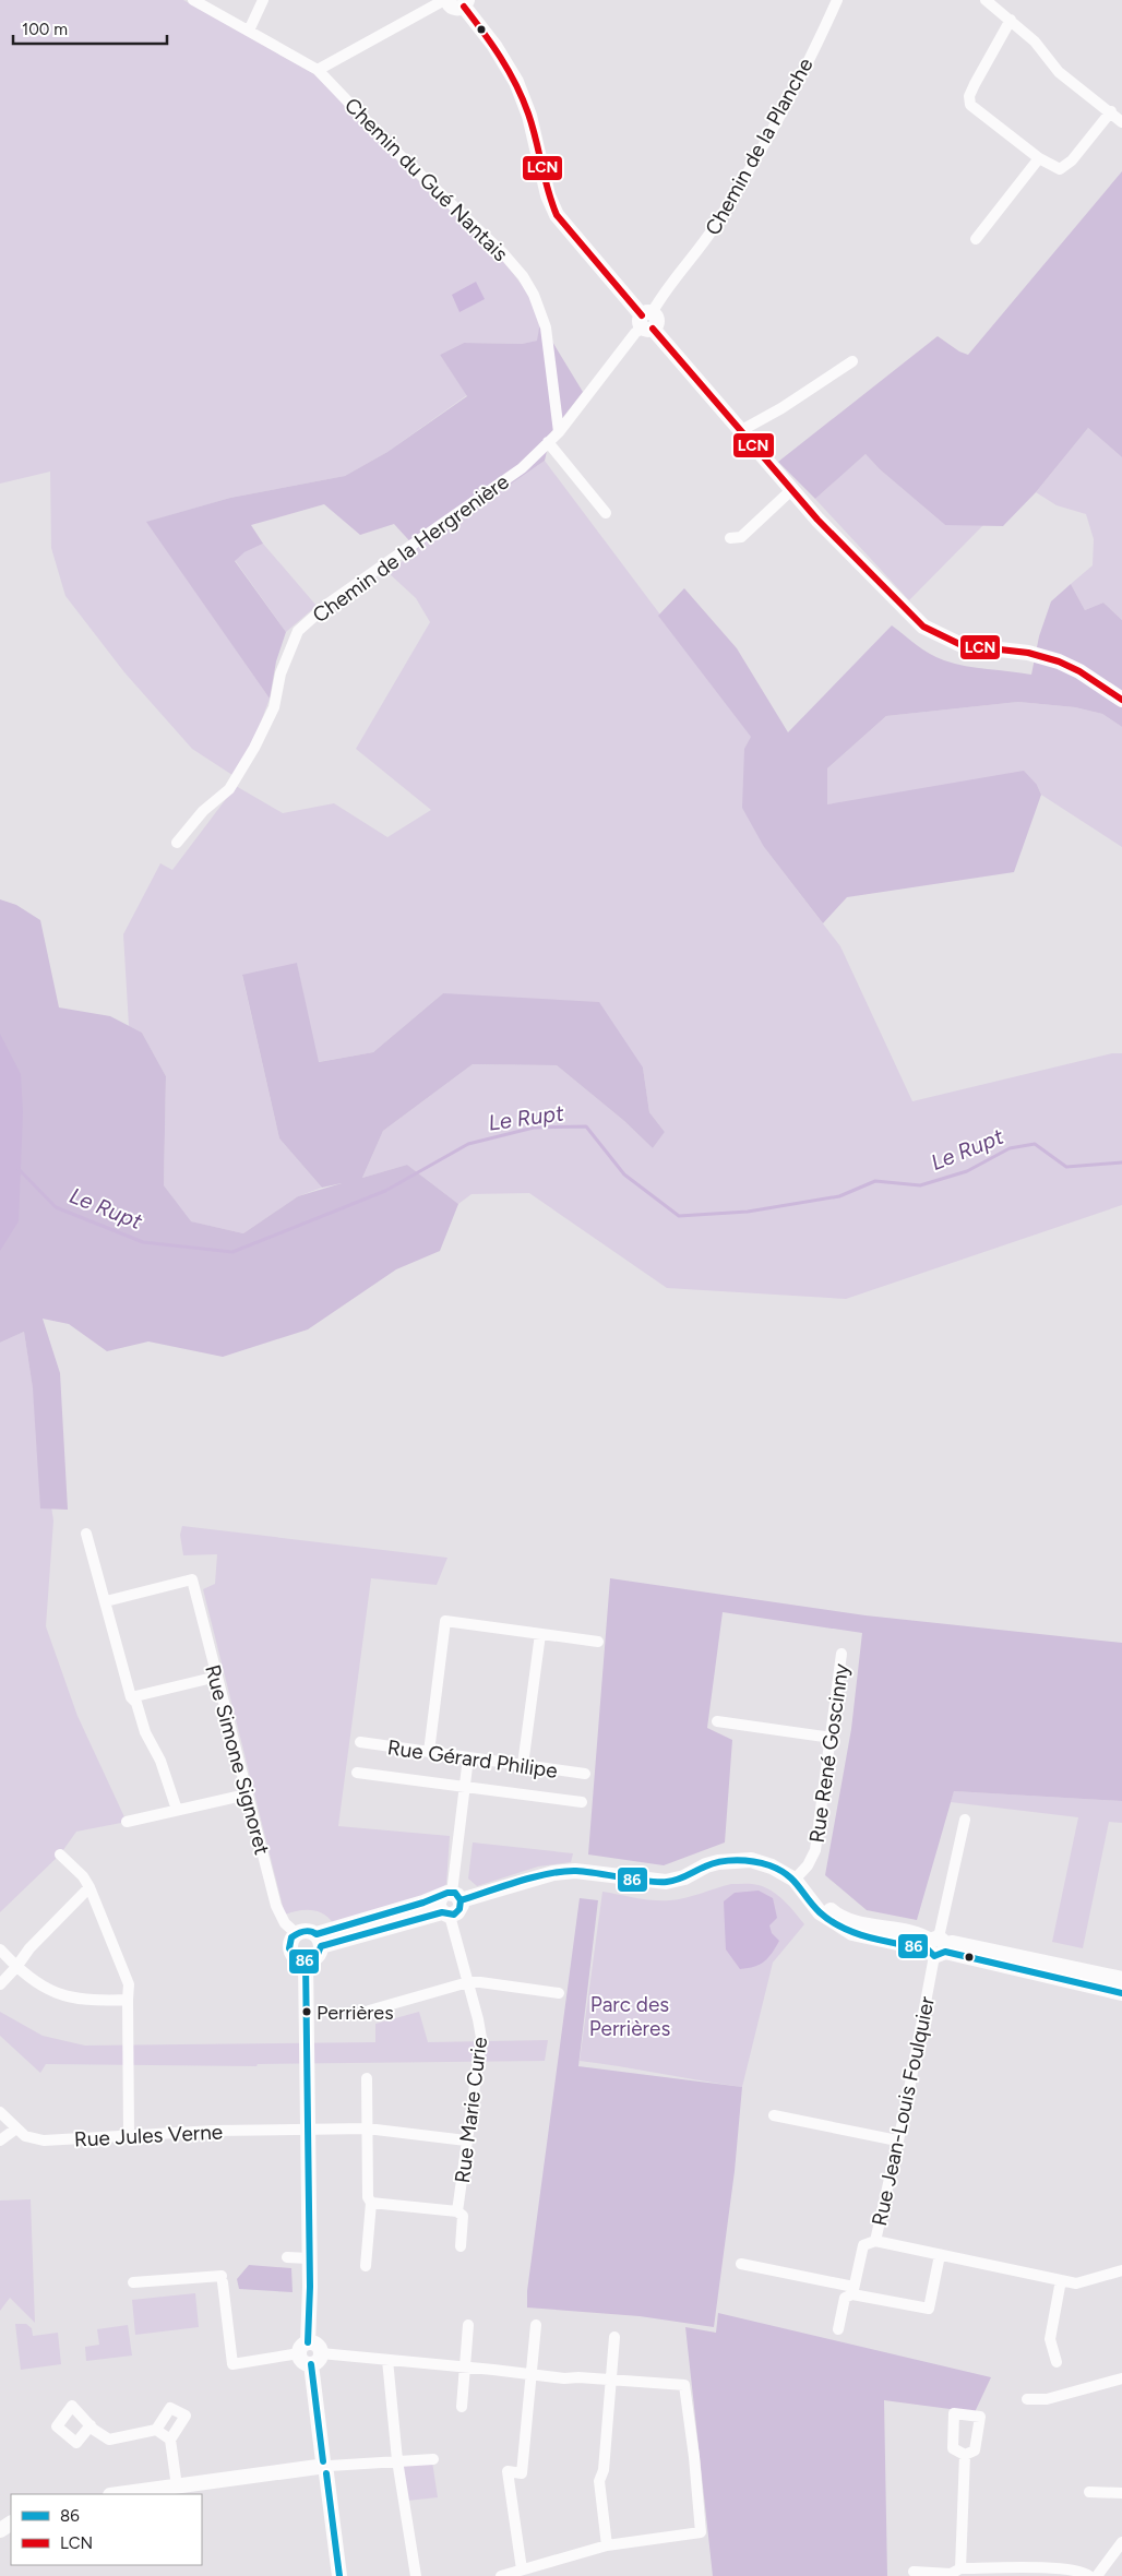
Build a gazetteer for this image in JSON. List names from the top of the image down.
{
  "streets": {
    "street": [
      "Chemin de la Planche",
      "Chemin du Gué Nantais",
      "Chemin de la Hergrenière",
      "Rue René Goscinny",
      "Rue Gérard Philipe",
      "Rue Simone Signoret",
      "Rue Marie Curie",
      "Rue Jean-Louis Foulquier",
      "Rue Jules Verne"
    ]
  },
  "crossings": [
    ["Chemin de la Planche", "Chemin de la Hergrenière"],
    ["Chemin du Gué Nantais", "Chemin de la Hergrenière"],
    ["Rue Marie Curie", "Rue Jules Verne"]
  ],
  "water": ["Le Rupt"],
  "parks": ["Parc des Perrières"],
  "places": ["Perrières"],
  "lines": ["transit line LCN", "transit line 86"],
  "legend": ["86", "LCN"],
  "scale_bar": "100 m"
}
